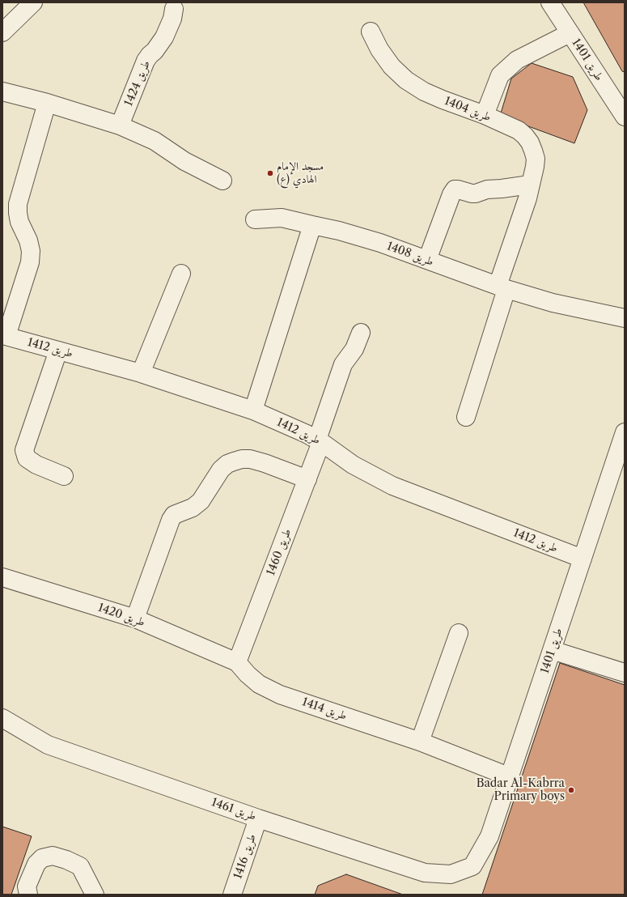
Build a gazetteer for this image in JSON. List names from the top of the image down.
{
  "streets": {
    "street": [
      "طريق 1401",
      "طريق 1424",
      "طريق 1404",
      "طريق 1408",
      "طريق 1412",
      "طريق 1460",
      "طريق 1420",
      "طريق 1414",
      "طريق 1461",
      "طريق 1416"
    ]
  },
  "crossings": [
    ["طريق 1401", "طريق 1412"],
    ["طريق 1401", "طريق 1414"],
    ["طريق 1401", "طريق 1461"],
    ["طريق 1404", "طريق 1408"],
    ["طريق 1412", "طريق 1460"],
    ["طريق 1460", "طريق 1420"],
    ["طريق 1460", "طريق 1414"],
    ["طريق 1420", "طريق 1414"],
    ["طريق 1461", "طريق 1416"]
  ],
  "places": ["مسجد الإمام الهادي (ع)", "Badar Al-Kabrra Primary boys"]
}
